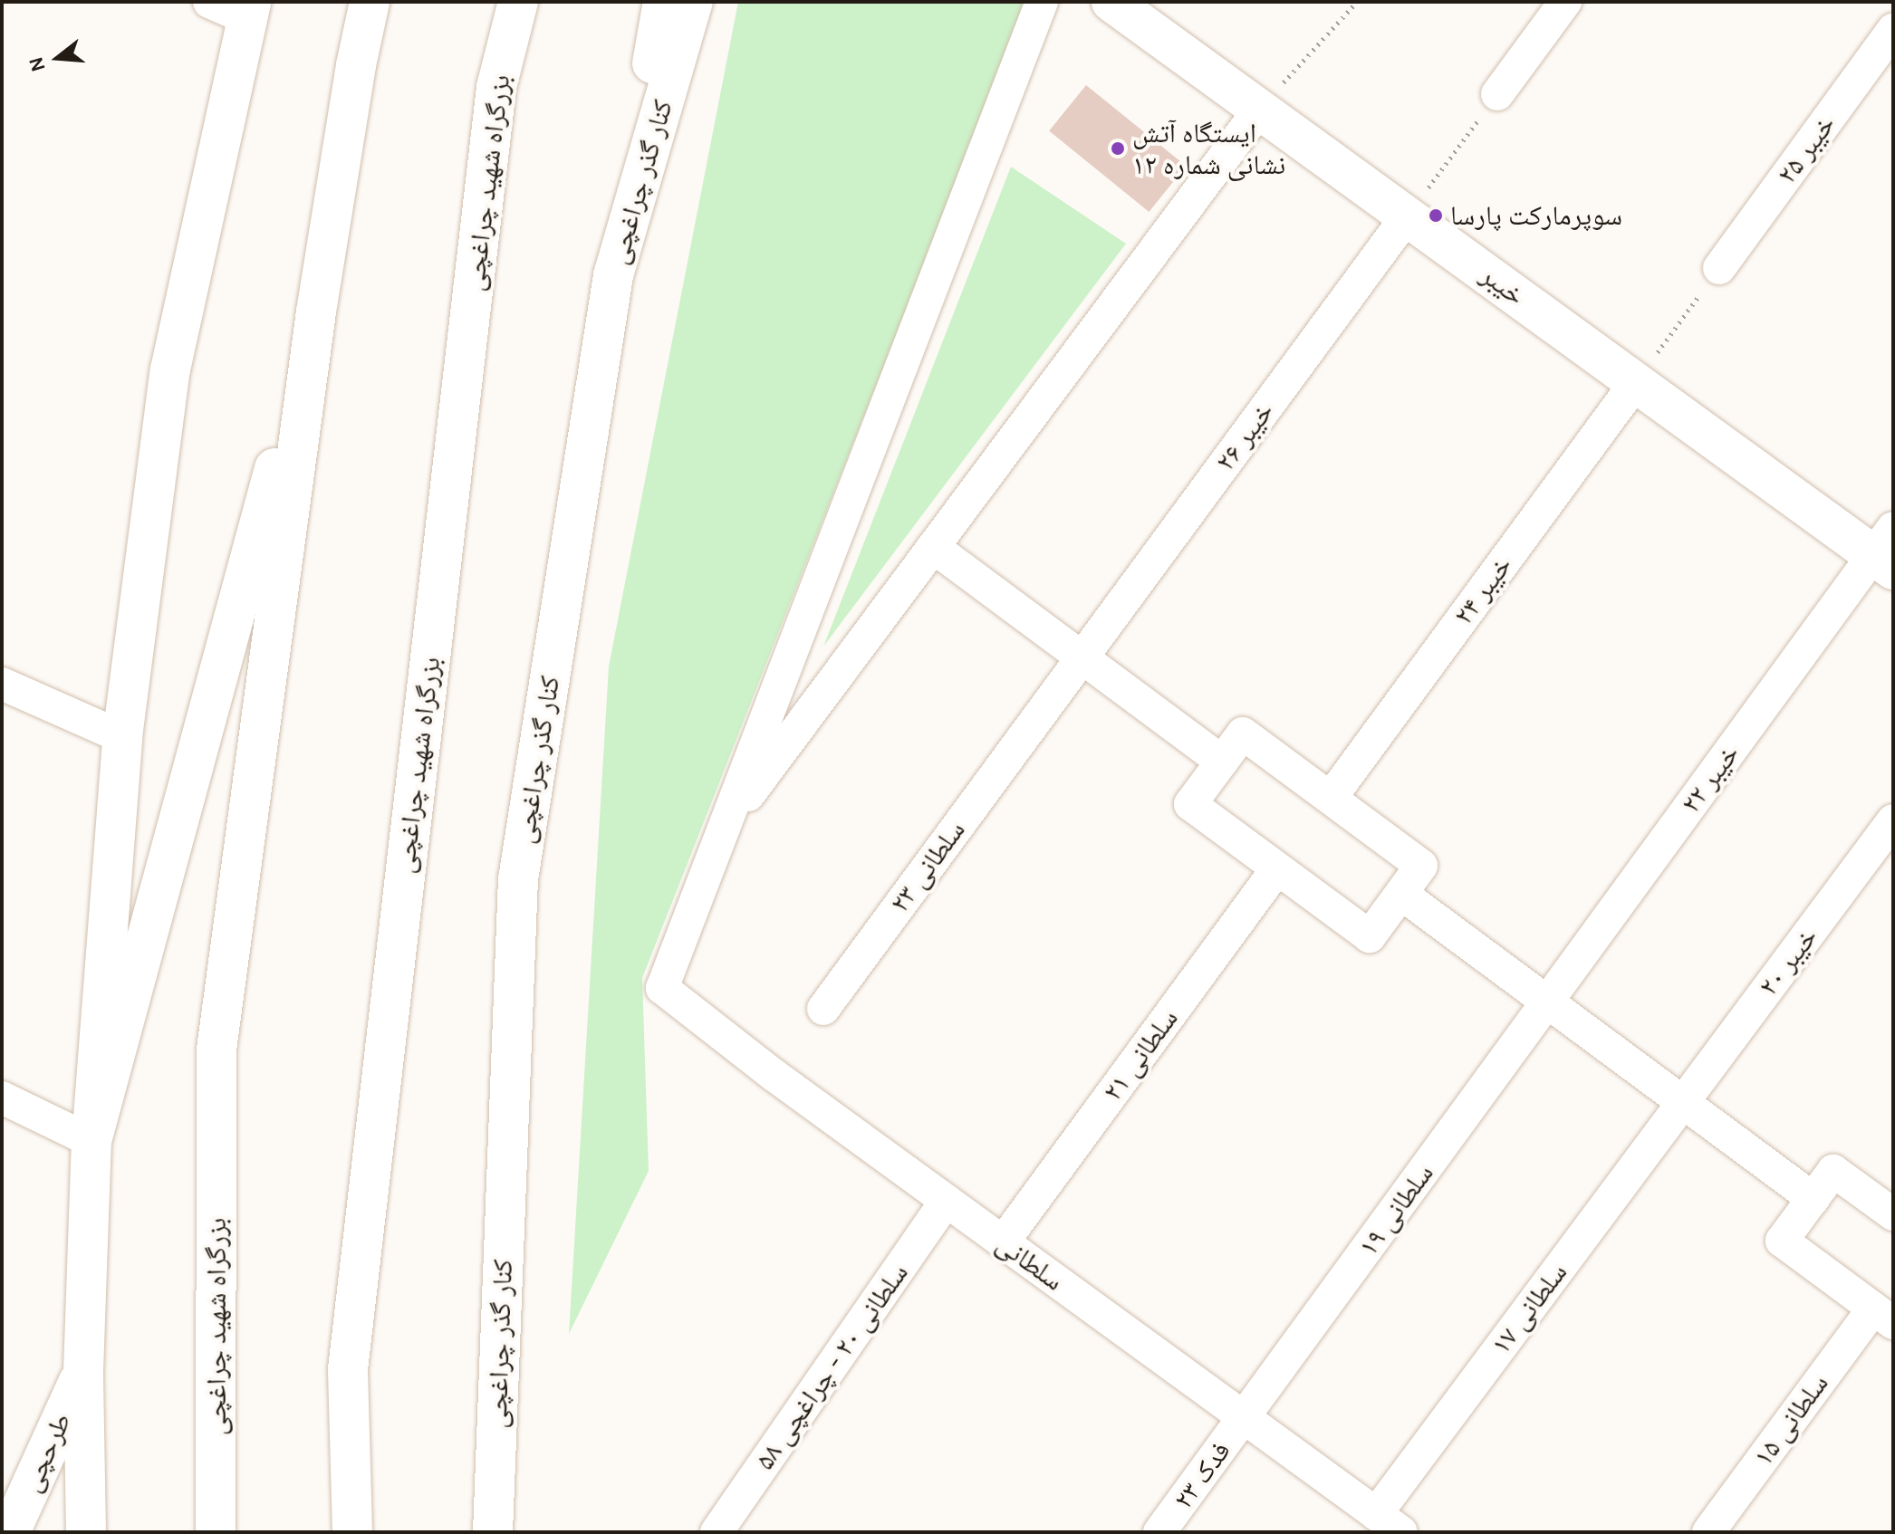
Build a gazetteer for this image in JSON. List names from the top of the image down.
{
  "streets": {
    "main road": [
      "کنار گذر چراغچی",
      "بزرگراه شهید چراغچی",
      "خیبر",
      "طرحچی"
    ],
    "street": [
      "خیبر ۲۵",
      "خیبر ۲۶",
      "خیبر ۲۴",
      "خیبر ۲۲",
      "سلطانی ۲۳",
      "خیبر ۲۰",
      "سلطانی ۲۱",
      "سلطانی ۱۹",
      "سلطانی",
      "سلطانی ۱۷",
      "سلطانی ۲۰ - چراغچی ۵۸",
      "سلطانی ۱۵",
      "فدک ۲۳"
    ]
  },
  "crossings": [
    ["خیبر", "خیبر ۲۶"],
    ["خیبر", "خیبر ۲۴"],
    ["خیبر", "خیبر ۲۲"],
    ["خیبر ۲۶", "سلطانی ۲۳"],
    ["خیبر ۲۲", "سلطانی ۱۹"],
    ["خیبر ۲۰", "سلطانی ۱۷"],
    ["سلطانی ۲۱", "سلطانی"],
    ["سلطانی ۱۹", "سلطانی"],
    ["سلطانی ۱۹", "فدک ۲۳"],
    ["سلطانی", "سلطانی ۱۷"],
    ["سلطانی", "سلطانی ۲۰ - چراغچی ۵۸"],
    ["سلطانی", "فدک ۲۳"]
  ],
  "places": ["ایستگاه آتش نشانی شماره ۱۲", "سوپرمارکت پارسا"],
  "north": "left"
}
